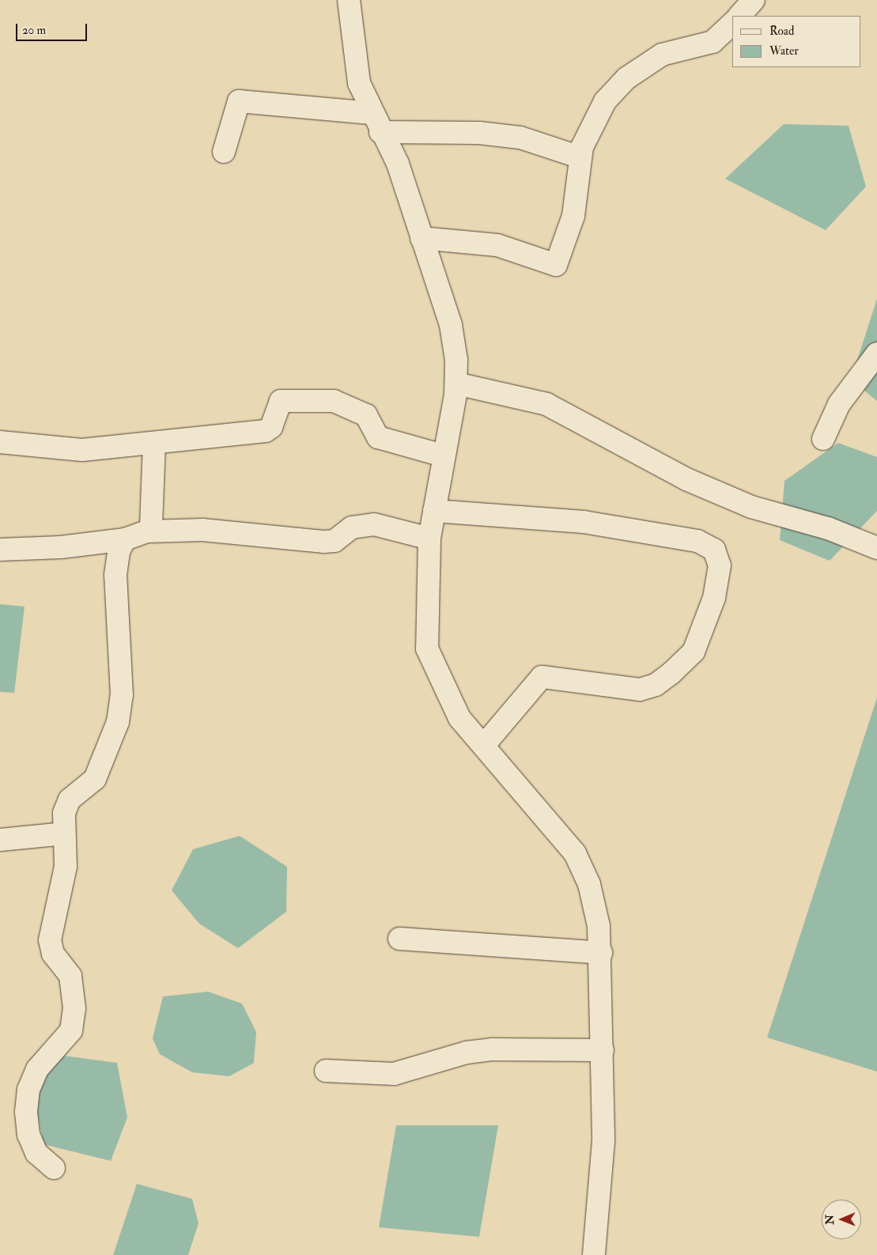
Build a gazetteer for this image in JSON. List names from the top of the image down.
{
  "legend": ["Road", "Water"],
  "scale_bar": "20 m",
  "north": "left"
}
